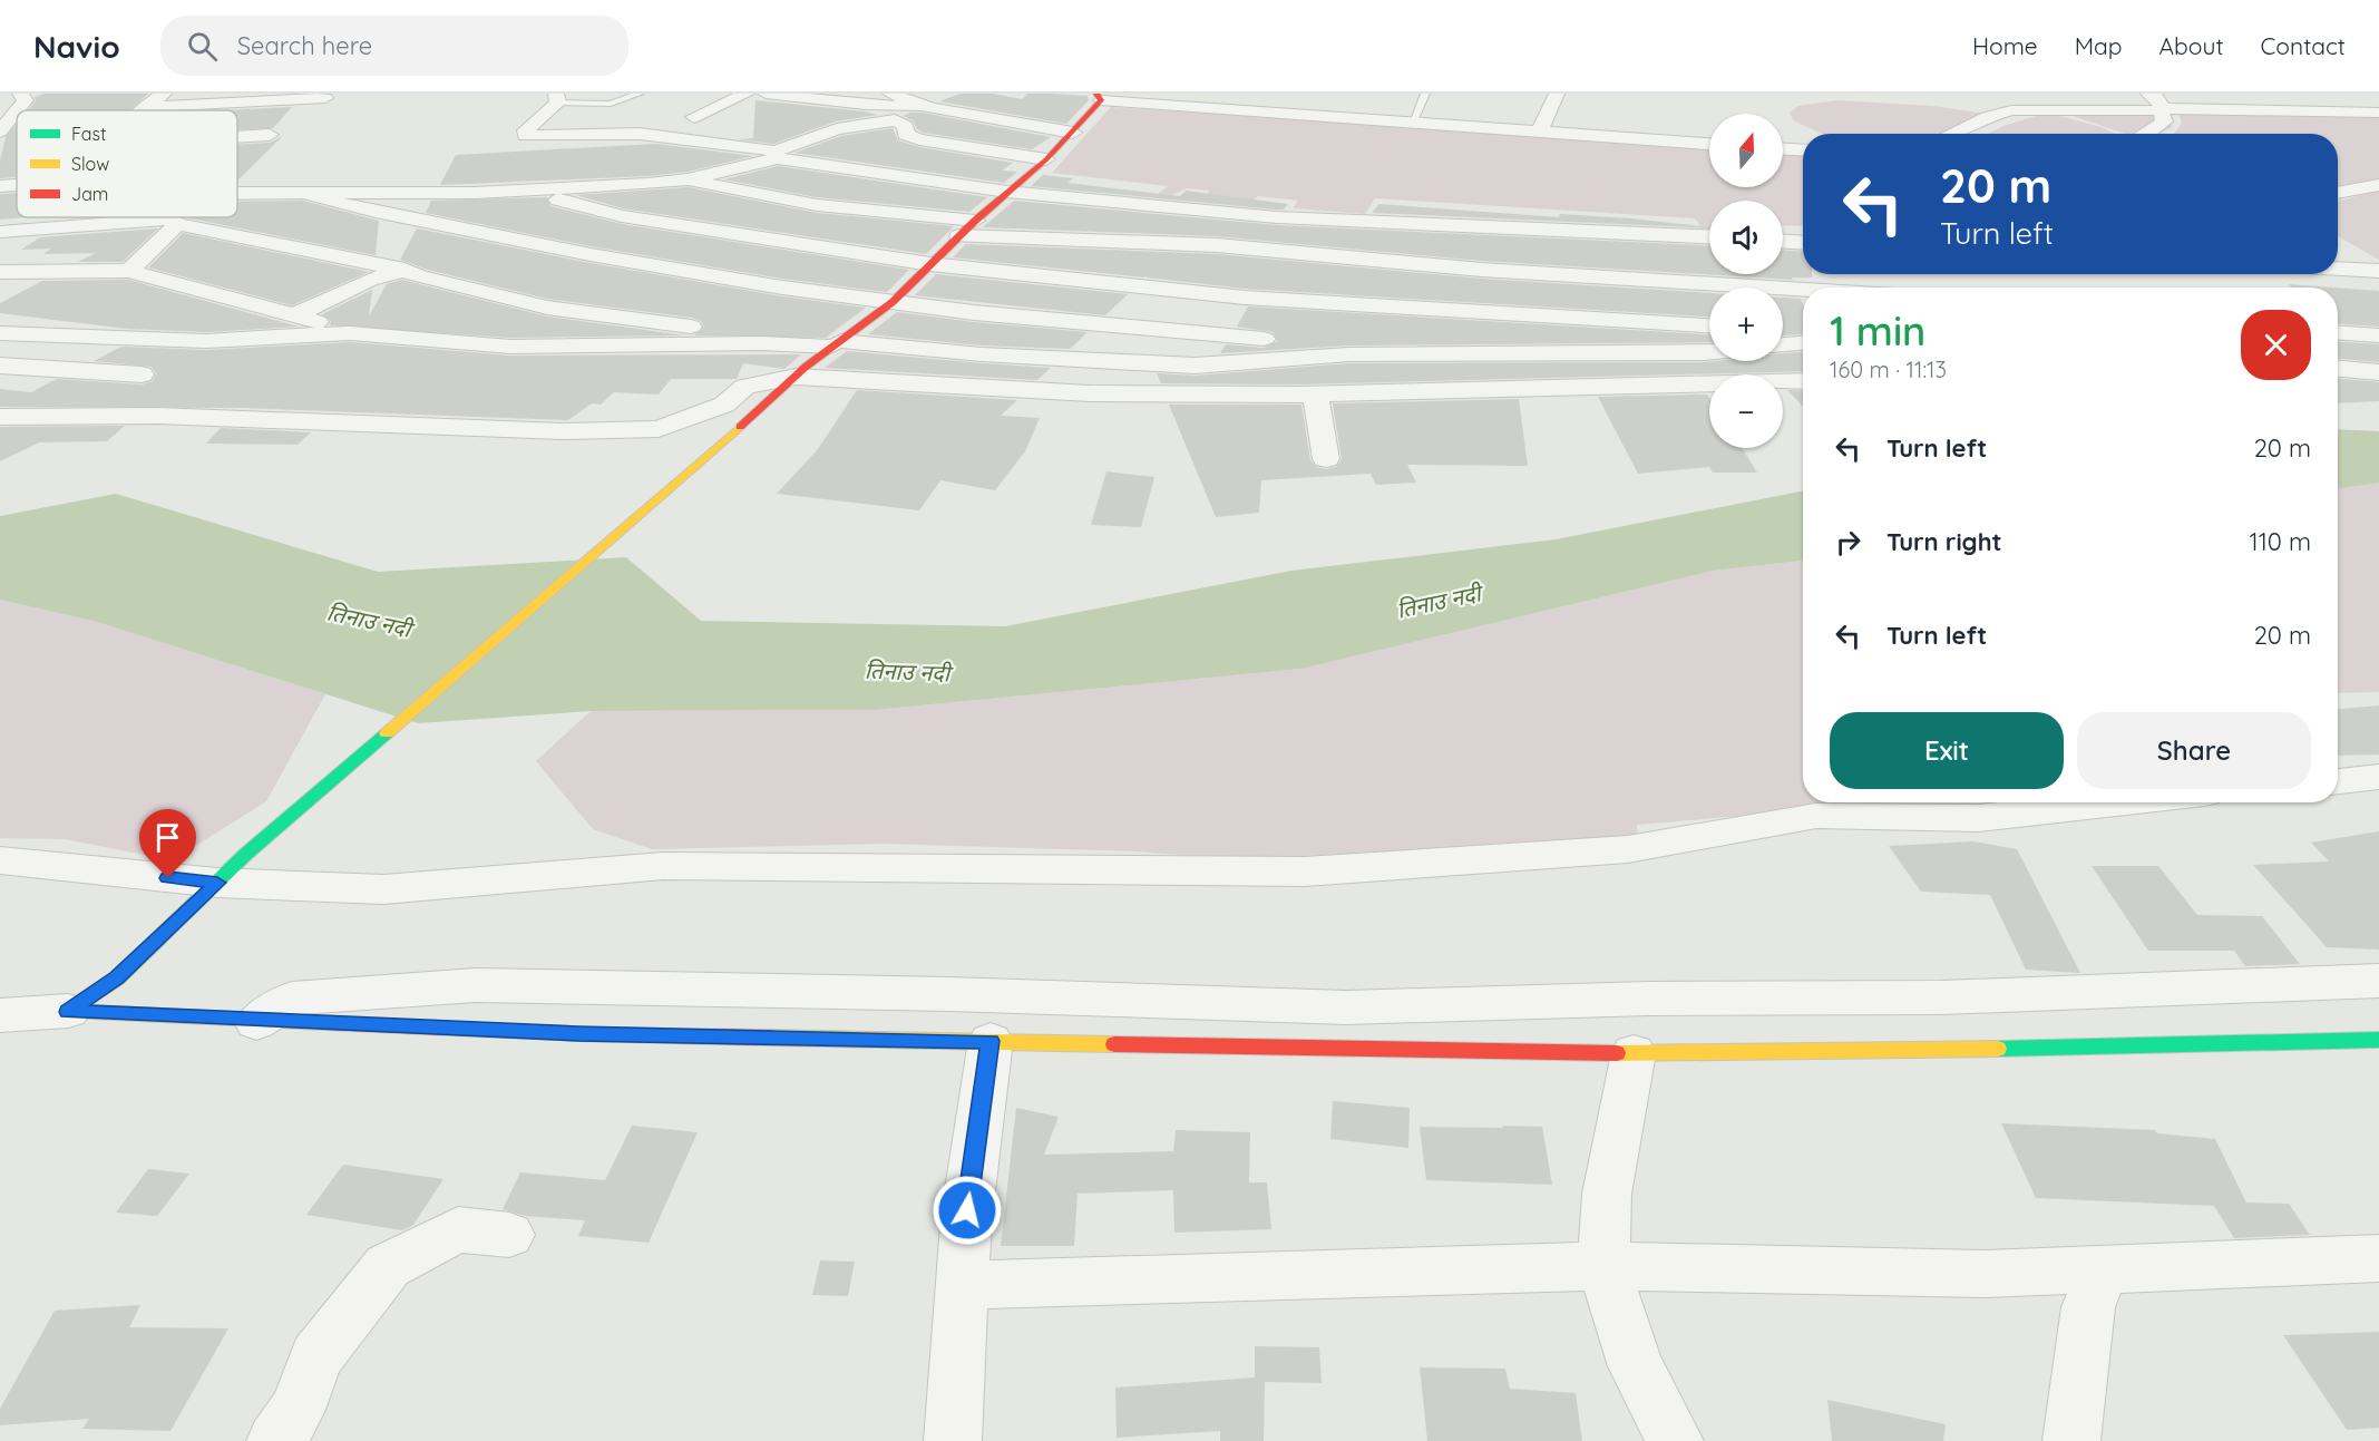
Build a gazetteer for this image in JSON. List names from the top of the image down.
{
  "water": ["तिनाउ नदी"],
  "legend": ["Fast", "Slow", "Jam"],
  "north": "top",
  "page": {
    "header": "Navio",
    "search": "Search here",
    "nav": [
      "Home",
      "Map",
      "About",
      "Contact"
    ],
    "map_buttons": ["+", "−"],
    "turn": ["20 m", "Turn left"],
    "heading": ["1 min", "160 m · 11:13"],
    "list": [
      {
        "name": "Turn left",
        "value": "20 m"
      },
      {
        "name": "Turn right",
        "value": "110 m"
      },
      {
        "name": "Turn left",
        "value": "20 m"
      }
    ],
    "buttons": ["Exit", "Share"]
  }
}
